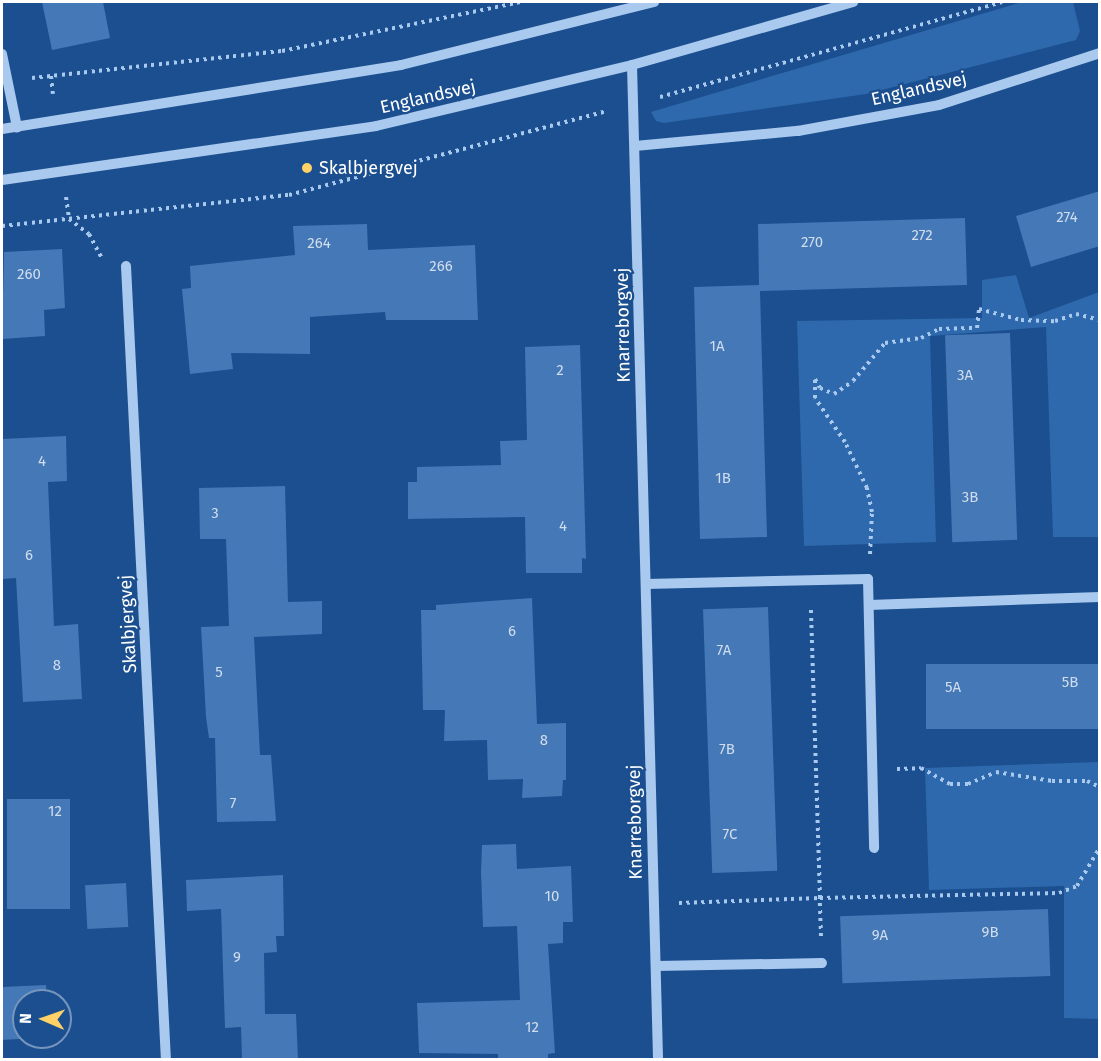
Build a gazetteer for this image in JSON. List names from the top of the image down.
{
  "streets": {
    "street": ["Englandsvej", "Knarreborgvej", "Skalbjergvej"]
  },
  "crossings": [
    ["Englandsvej", "Knarreborgvej"]
  ],
  "places": ["Skalbjergvej"],
  "house_numbers": [
    "274",
    "272",
    "270",
    "264",
    "266",
    "260",
    "1A",
    "2",
    "3A",
    "4",
    "1B",
    "3B",
    "3",
    "4",
    "6",
    "6",
    "7A",
    "8",
    "5",
    "5B",
    "5A",
    "8",
    "7B",
    "7",
    "12",
    "7C",
    "10",
    "9B",
    "9A",
    "9",
    "12"
  ],
  "north": "left"
}
